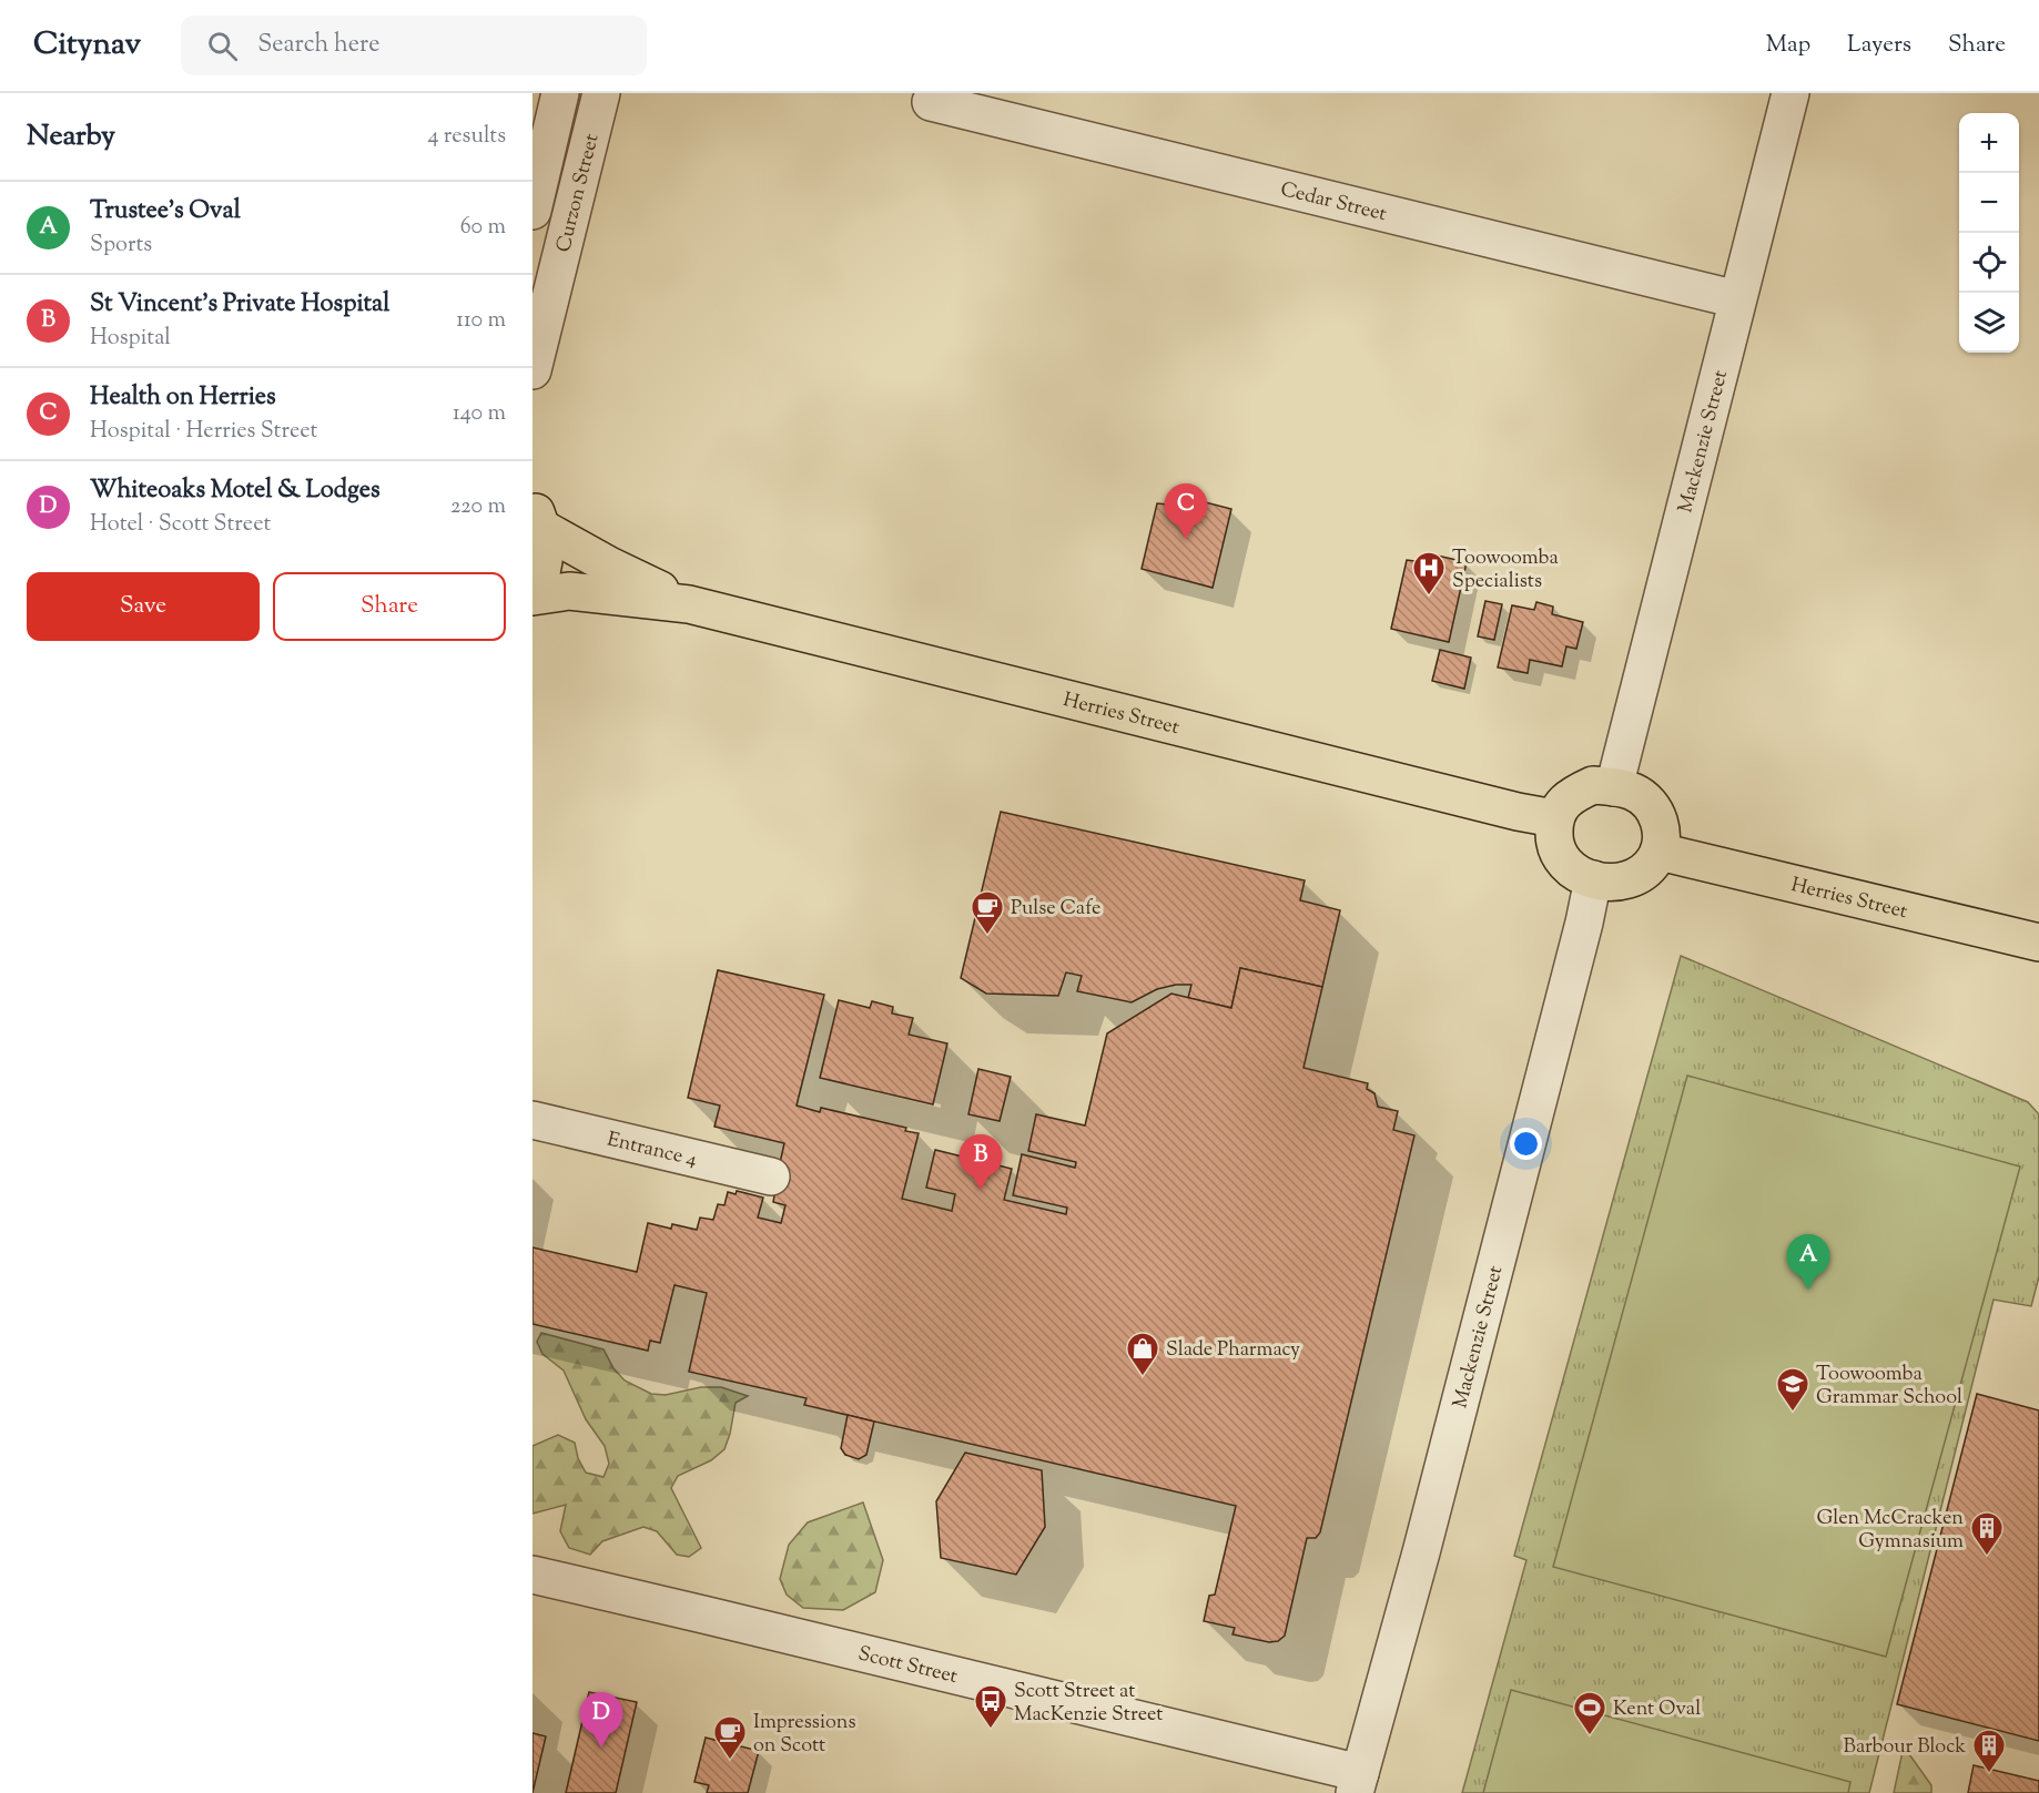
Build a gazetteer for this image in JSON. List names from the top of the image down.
{
  "streets": {
    "main road": ["Herries Street"],
    "street": [
      "Curzon Street",
      "Cedar Street",
      "Mackenzie Street",
      "Entrance 4",
      "Scott Street"
    ]
  },
  "crossings": [
    ["Cedar Street", "Mackenzie Street"],
    ["Mackenzie Street", "Herries Street"],
    ["Mackenzie Street", "Scott Street"]
  ],
  "places": {
    "hospital": ["Toowoomba Specialists"],
    "cafe": ["Pulse Cafe", "Impressions on Scott"],
    "shop": ["Slade Pharmacy"],
    "school or university": ["Toowoomba Grammar School"],
    "building": ["Glen McCracken Gymnasium", "Barbour Block"],
    "bus stop": ["Scott Street at MacKenzie Street"],
    "sports": ["Kent Oval"]
  },
  "page": {
    "header": "Citynav",
    "search": "Search here",
    "nav": ["Map", "Layers", "Share"],
    "heading": ["Nearby", "4 results"],
    "map_buttons": ["+", "−"],
    "list": [
      {
        "mark": "A",
        "name": "Trustee's Oval",
        "note": "Sports",
        "value": "60 m"
      },
      {
        "mark": "B",
        "name": "St Vincent's Private Hospital",
        "note": "Hospital",
        "value": "110 m"
      },
      {
        "mark": "C",
        "name": "Health on Herries",
        "note": "Hospital · Herries Street",
        "value": "140 m"
      },
      {
        "mark": "D",
        "name": "Whiteoaks Motel & Lodges",
        "note": "Hotel · Scott Street",
        "value": "220 m"
      }
    ],
    "pins": [
      "C",
      "B",
      "A",
      "D"
    ],
    "buttons": ["Save", "Share"]
  }
}
